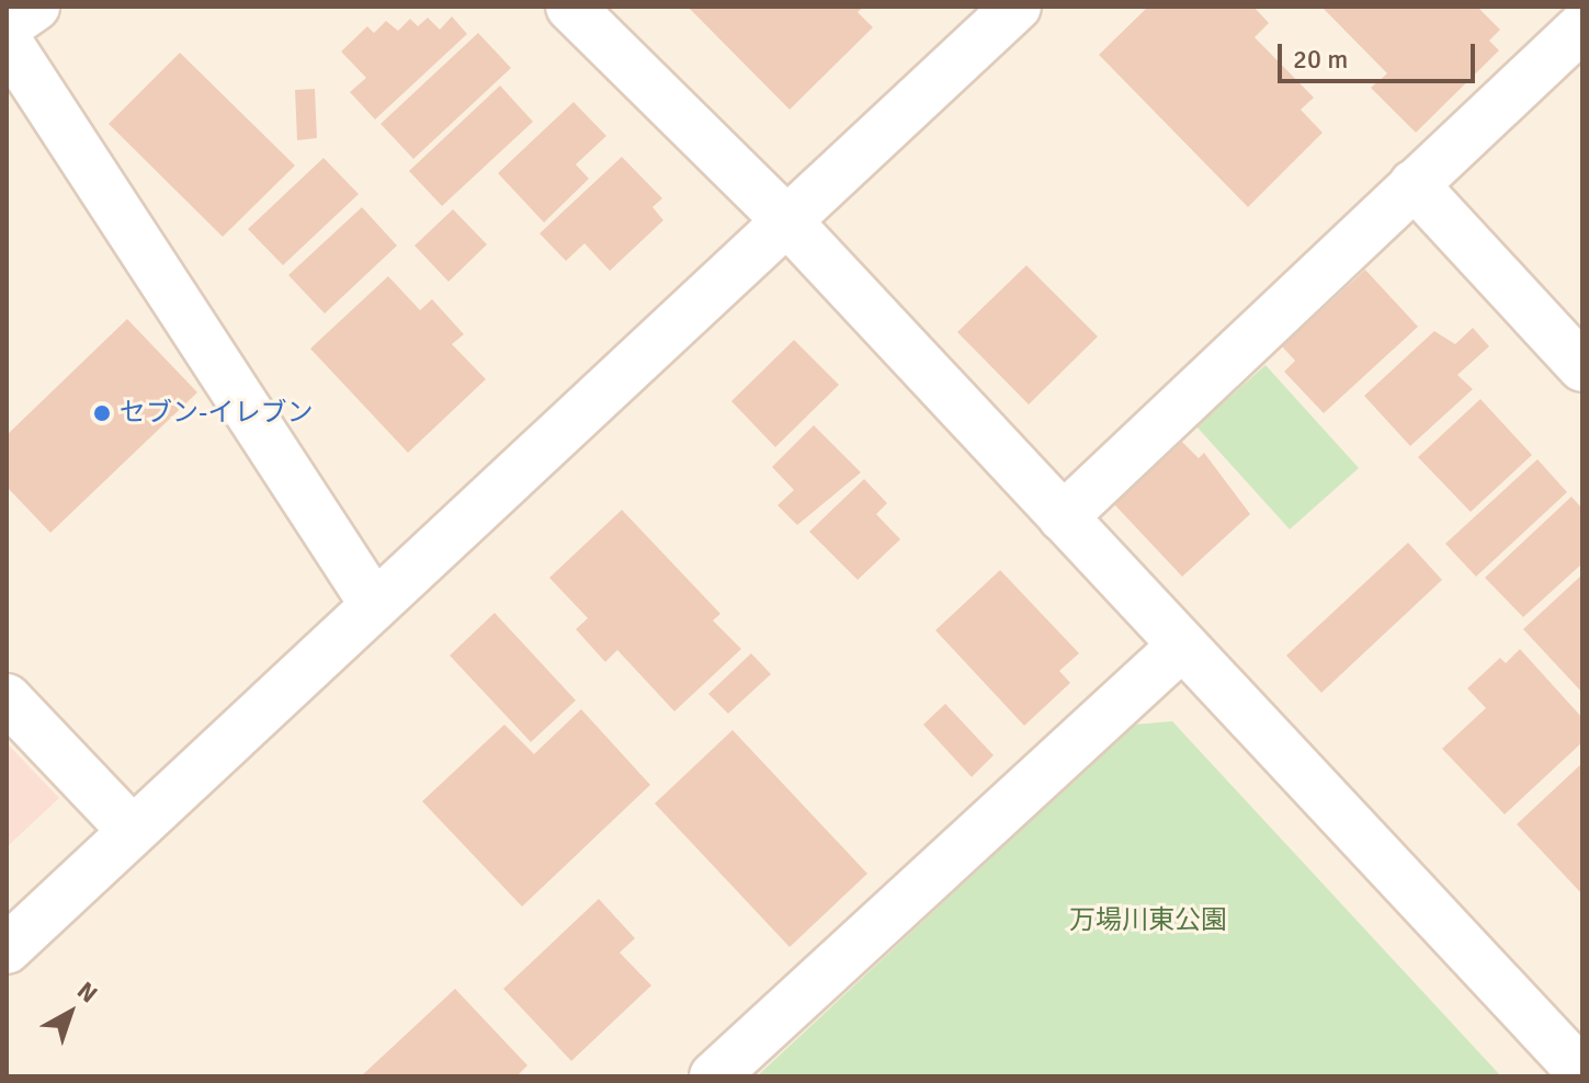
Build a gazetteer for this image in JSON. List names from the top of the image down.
{
  "parks": ["万場川東公園"],
  "places": ["セブン-イレブン"],
  "scale_bar": "20 m",
  "north": "top right"
}
